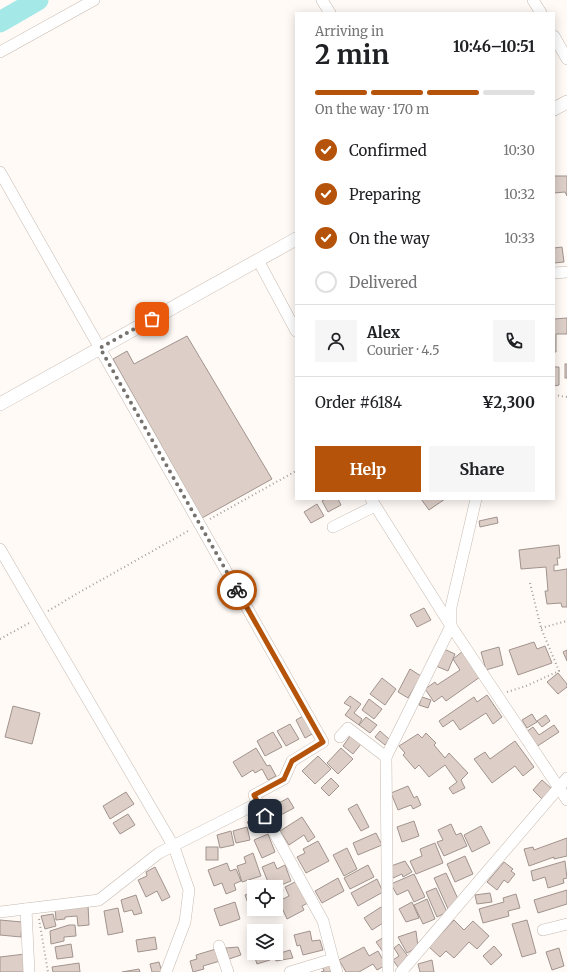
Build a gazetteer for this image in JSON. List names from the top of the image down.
{
  "page": {
    "heading": ["2 min", "Arriving in", "10:46–10:51"],
    "panel": [
      "Alex",
      "Courier · 4.5",
      "Order #6184",
      "¥2,300"
    ],
    "bar": "On the way · 170 m",
    "list": [
      ["Confirmed", "10:30"],
      ["Preparing", "10:32"],
      ["On the way", "10:33"],
      "Delivered"
    ],
    "buttons": ["Help", "Share"]
  }
}
